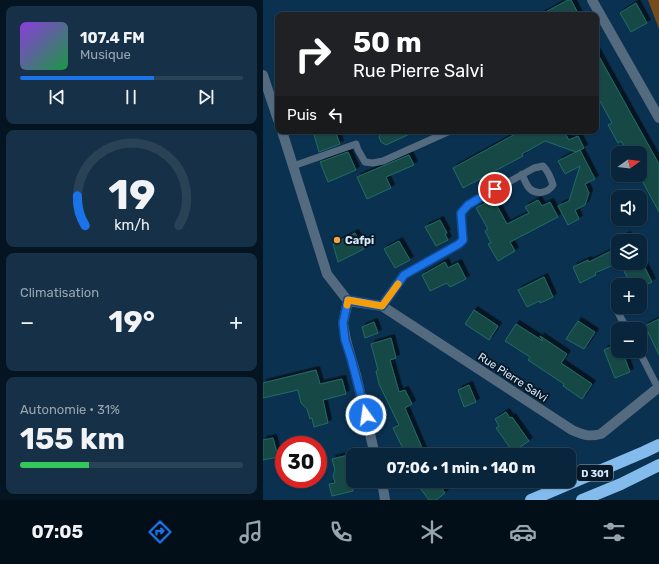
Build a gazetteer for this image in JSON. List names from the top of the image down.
{
  "streets": {
    "highway": ["D 301"],
    "street": ["Rue Pierre Salvi"]
  },
  "places": ["Cafpi"],
  "north": "right",
  "page": {
    "turn": ["50 m", "Rue Pierre Salvi"],
    "song": ["107.4 FM", "Musique"],
    "then": "Puis",
    "map_buttons": ["+", "−"],
    "tile": [
      "Climatisation",
      ["Autonomie · 31%", "155 km"]
    ],
    "heat": ["−", "19°", "+"],
    "limit": "30",
    "trip": "07:06 · 1 min · 140 m",
    "tabs": "07:05",
    "gauge": ["19", "km/h"]
  }
}
